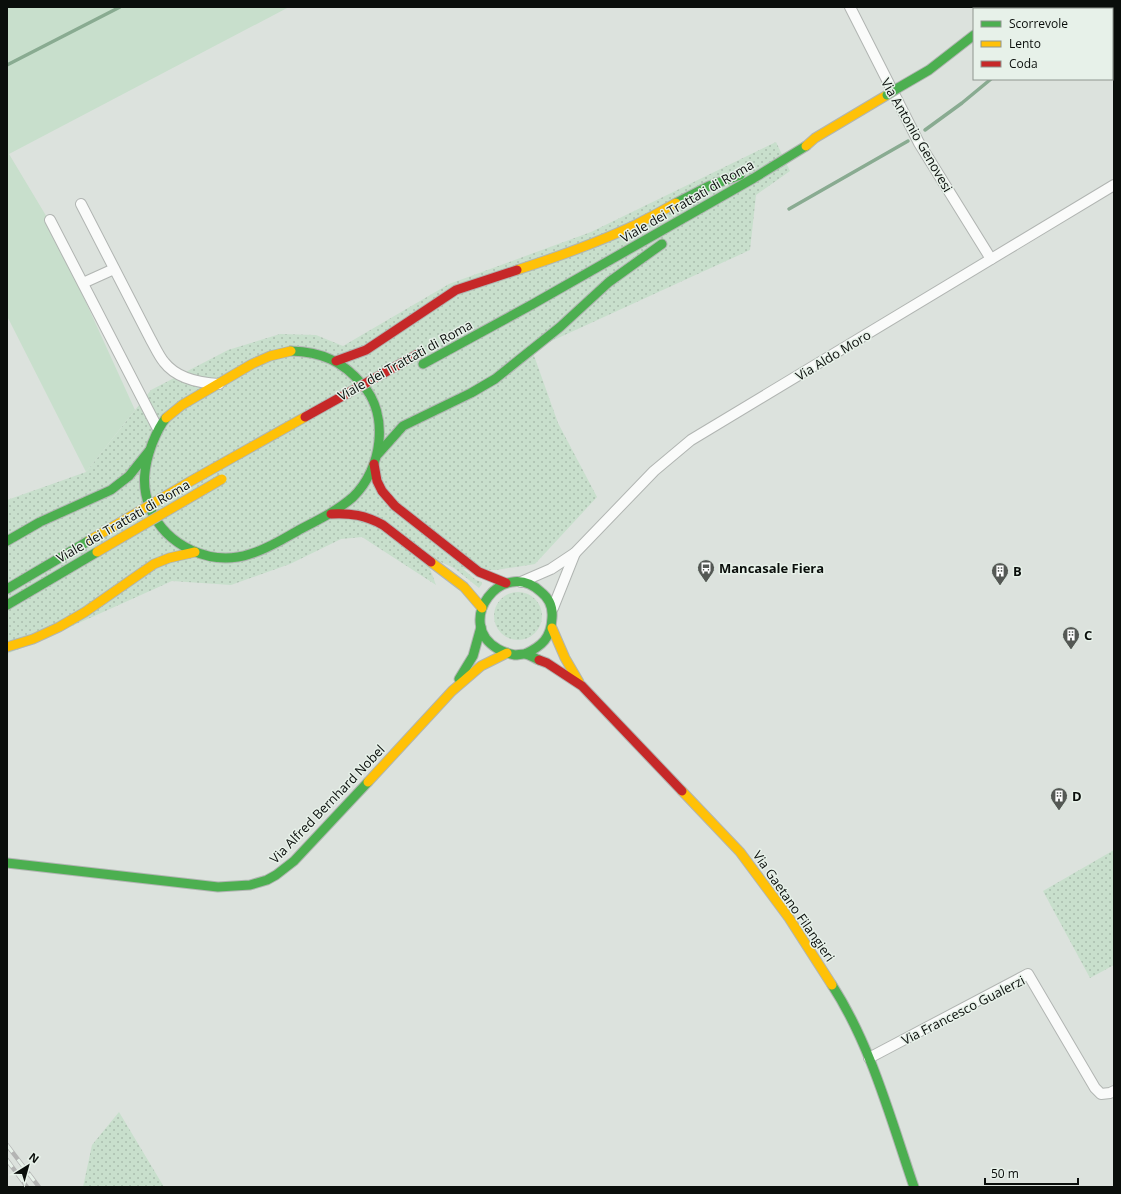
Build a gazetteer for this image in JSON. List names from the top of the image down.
{
  "streets": {
    "main road": ["Viale dei Trattati di Roma", "Via Alfred Bernhard Nobel", "Via Gaetano Filangieri"],
    "street": ["Via Antonio Genovesi", "Via Aldo Moro", "Via Francesco Gualerzi"]
  },
  "crossings": [
    ["Via Antonio Genovesi", "Via Aldo Moro"],
    ["Via Aldo Moro", "Via Alfred Bernhard Nobel"],
    ["Via Aldo Moro", "Via Gaetano Filangieri"],
    ["Via Alfred Bernhard Nobel", "Via Gaetano Filangieri"],
    ["Via Gaetano Filangieri", "Via Francesco Gualerzi"]
  ],
  "places": {
    "bus stop": ["Mancasale Fiera"],
    "building": ["B", "C", "D"]
  },
  "legend": ["Scorrevole", "Lento", "Coda"],
  "scale_bar": "50 m",
  "north": "top right"
}
